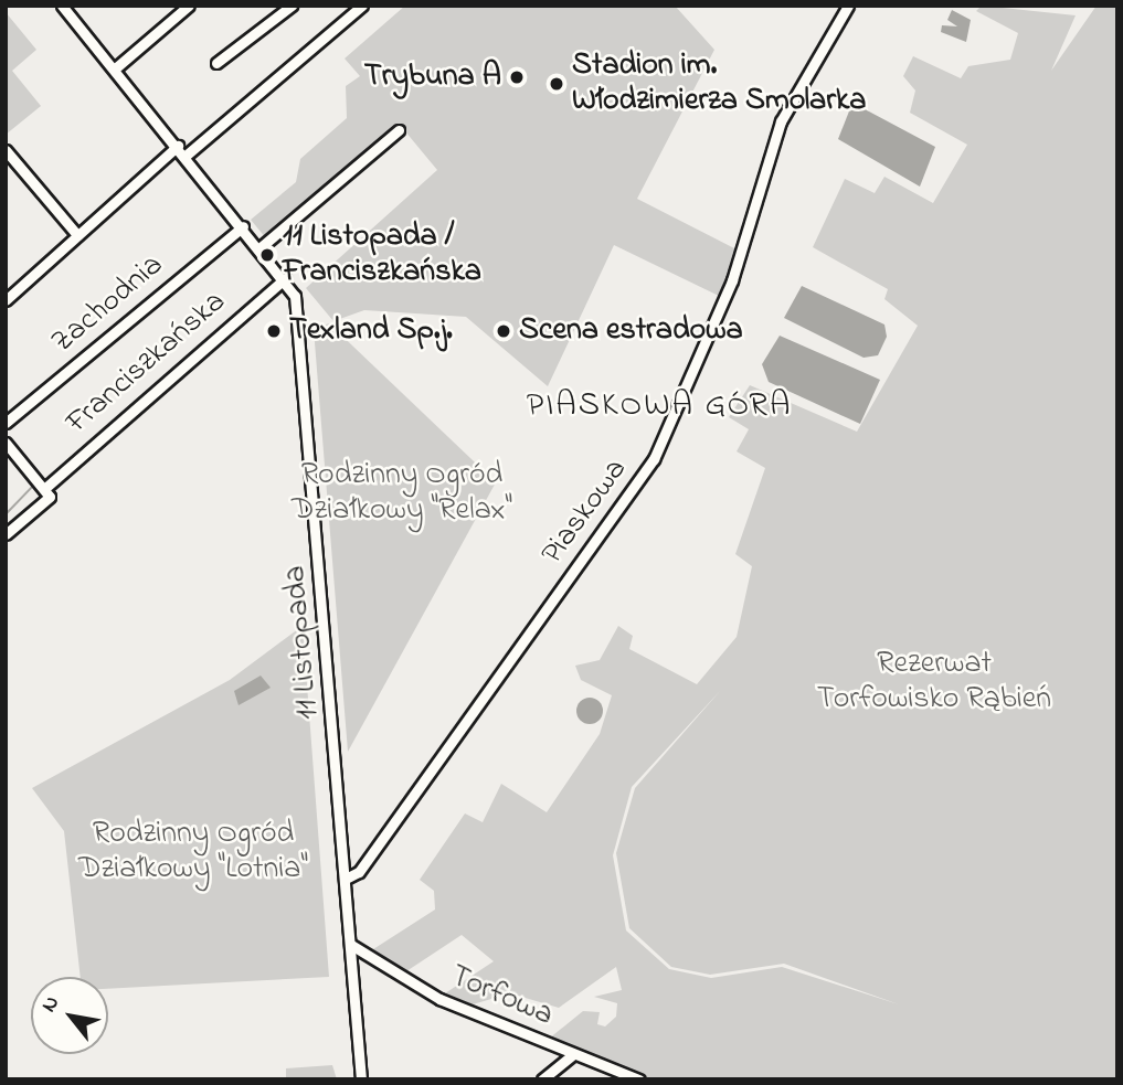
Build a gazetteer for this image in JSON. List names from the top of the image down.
{
  "streets": {
    "street": [
      "Zachodnia",
      "Franciszkańska",
      "Piaskowa",
      "11 Listopada",
      "Torfowa"
    ]
  },
  "crossings": [
    ["Zachodnia", "11 Listopada"],
    ["Franciszkańska", "11 Listopada"],
    ["Piaskowa", "11 Listopada"],
    ["11 Listopada", "Torfowa"]
  ],
  "districts": ["PIASKOWA GÓRA"],
  "parks": ["Rodzinny Ogród Działkowy \"Relax\"", "Rezerwat Torfowisko Rąbień", "Rodzinny Ogród Działkowy \"Lotnia\""],
  "places": [
    "Trybuna A",
    "Stadion im. Włodzimierza Smolarka",
    "11 Listopada / Franciszkańska",
    "Texland Sp.j.",
    "Scena estradowa"
  ],
  "north": "top left"
}
